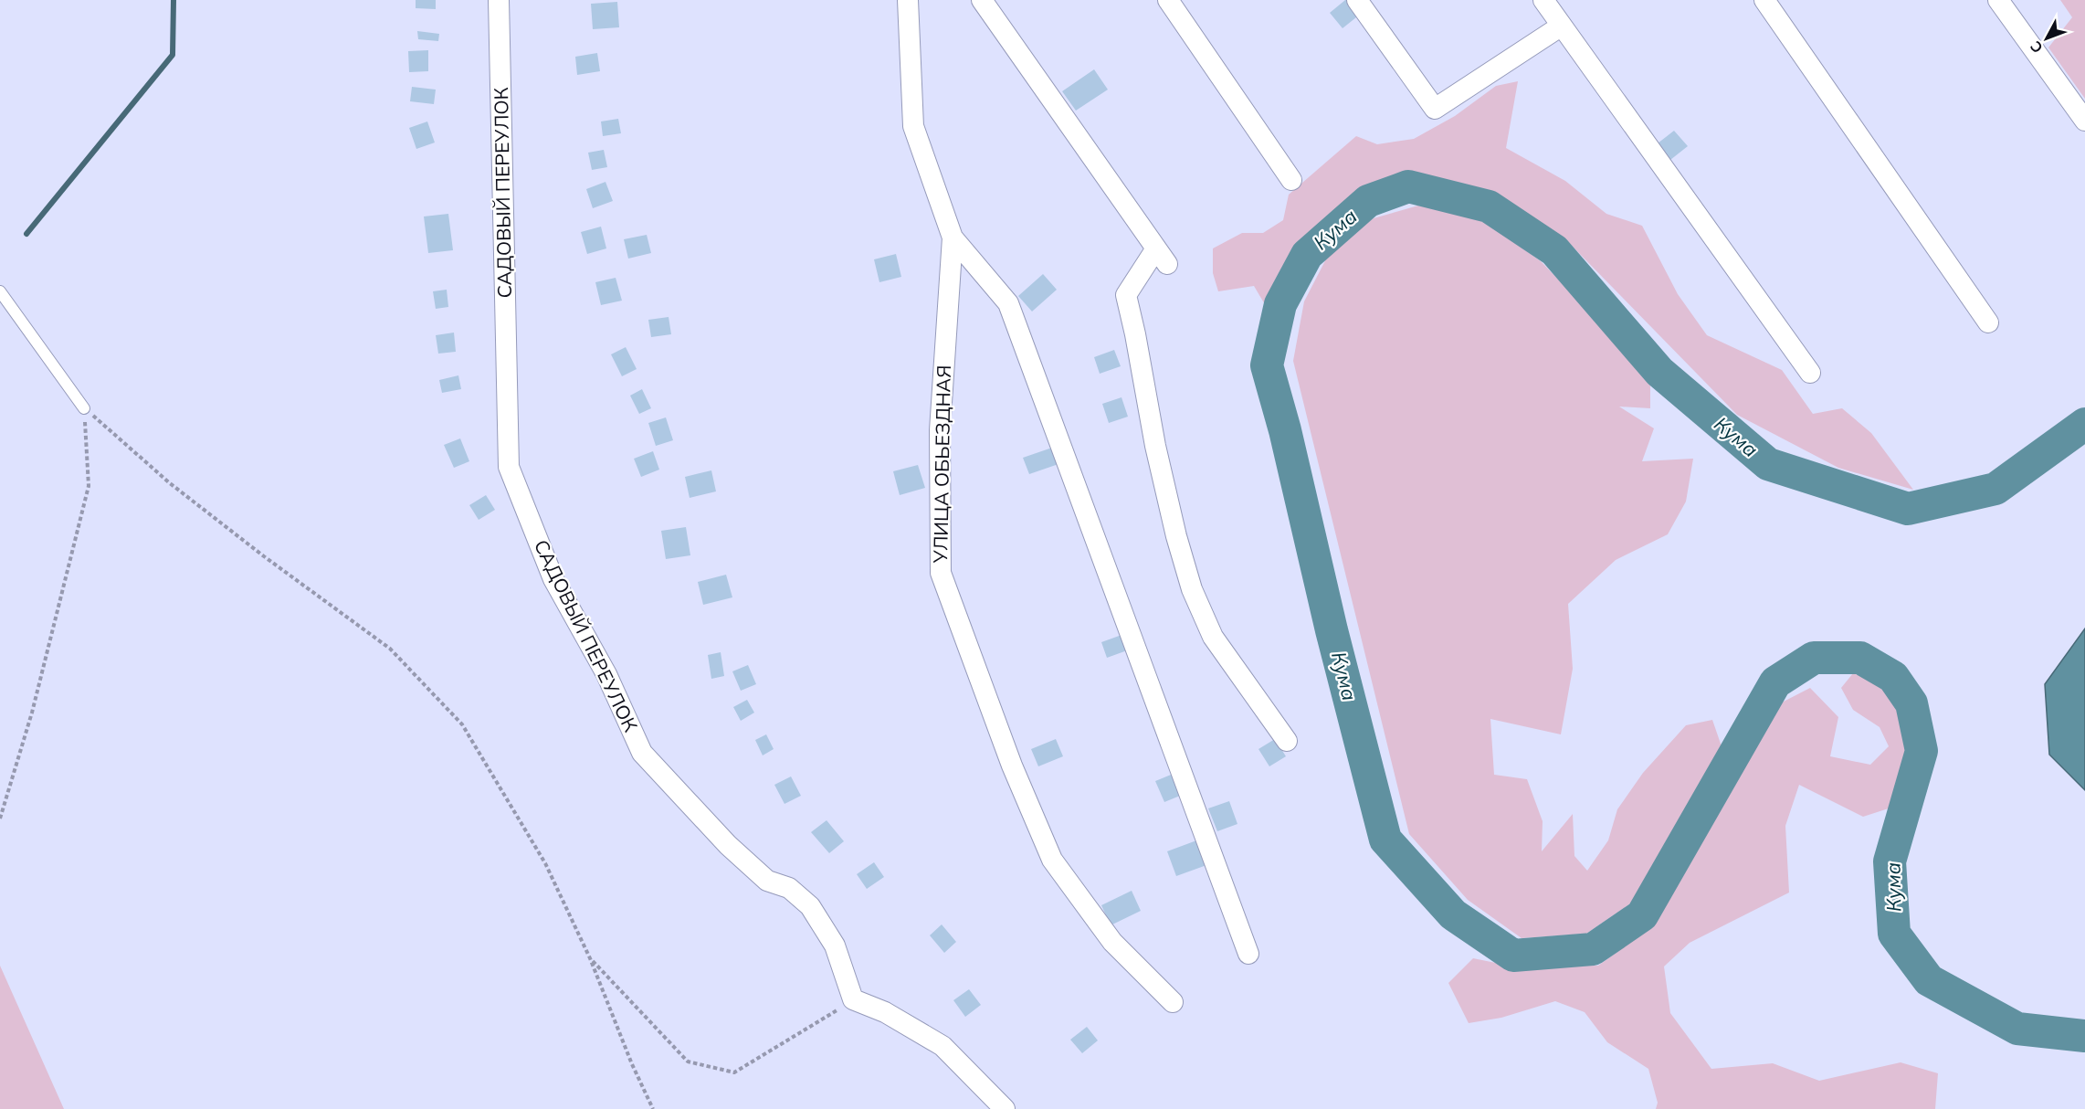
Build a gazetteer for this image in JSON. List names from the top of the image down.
{
  "streets": {
    "street": ["САДОВЫЙ ПЕРЕУЛОК", "УЛИЦА ОБЬЕЗДНАЯ"]
  },
  "water": ["Кума"],
  "north": "bottom left"
}
